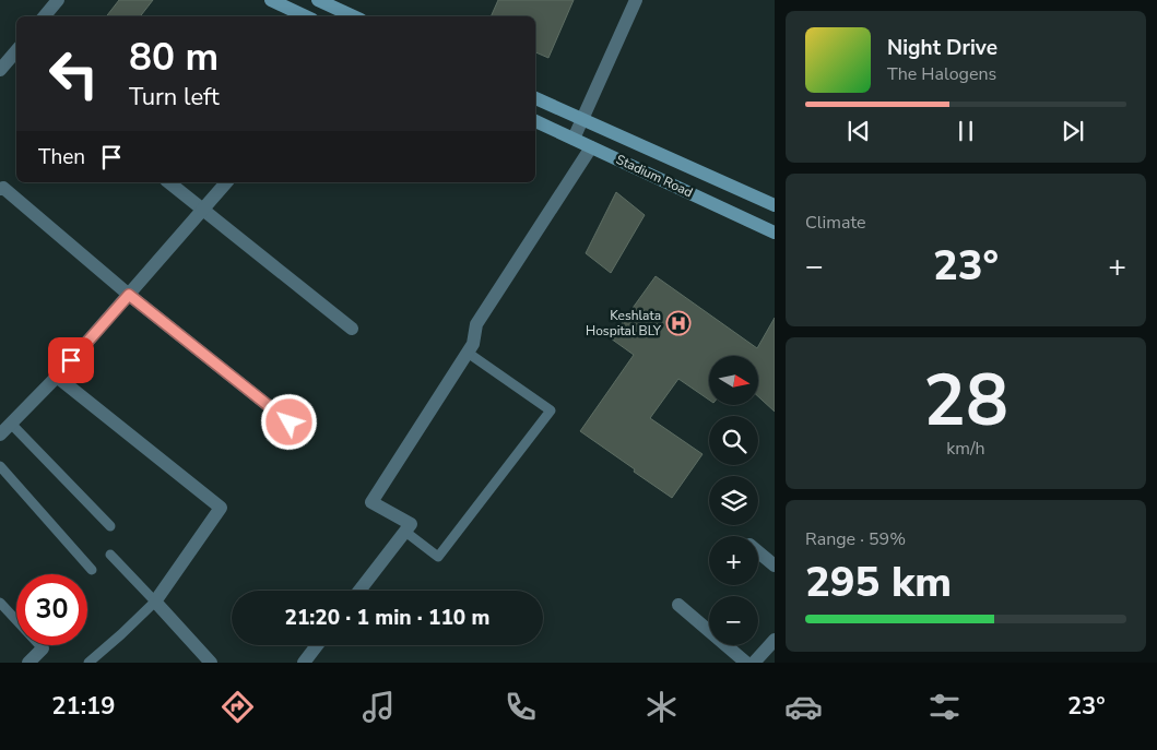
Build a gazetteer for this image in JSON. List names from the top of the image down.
{
  "streets": {
    "main road": ["Stadium Road"]
  },
  "places": {
    "hospital": ["Keshlata Hospital BLY"]
  },
  "north": "right",
  "page": {
    "turn": ["80 m", "Turn left"],
    "song": ["Night Drive", "The Halogens"],
    "then": "Then",
    "tile": [
      "Climate",
      ["28", "km/h"],
      ["Range · 59%", "295 km"]
    ],
    "heat": ["−", "23°", "+"],
    "map_buttons": ["+", "−"],
    "limit": "30",
    "trip": "21:20 · 1 min · 110 m",
    "tabs": ["21:19", "23°"]
  }
}
